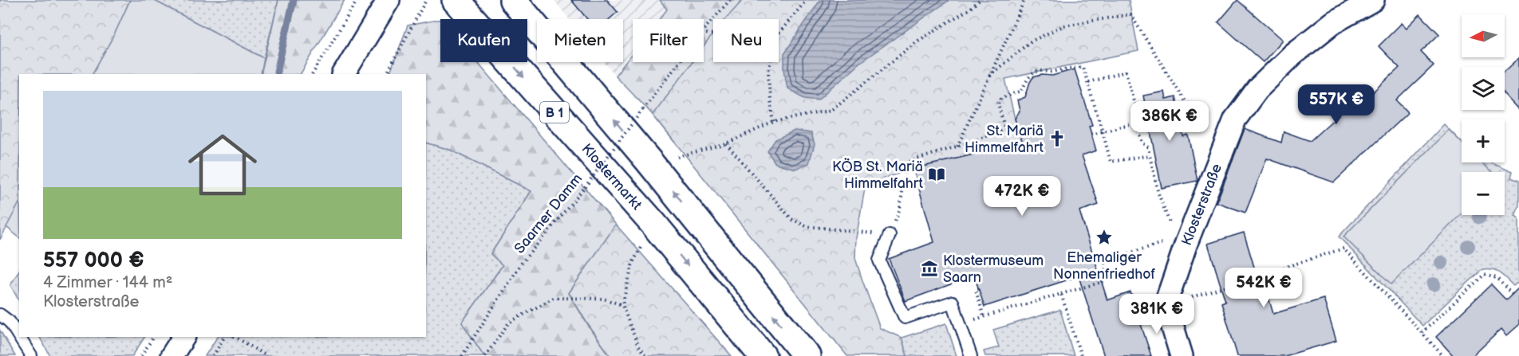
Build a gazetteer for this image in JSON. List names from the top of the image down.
{
  "streets": {
    "main road": ["B 1", "Klostermarkt"],
    "street": ["Klosterstraße"],
    "path": ["Saarner Damm"]
  },
  "places": {
    "church": ["St. Mariä Himmelfahrt"],
    "library": ["KÖB St. Mariä Himmelfahrt"],
    "place": ["Ehemaliger Nonnenfriedhof"],
    "museum": ["Klostermuseum Saarn"]
  },
  "north": "left",
  "page": {
    "map_buttons": ["+", "−"],
    "chip": [
      "Kaufen",
      "Mieten",
      "Filter",
      "Neu"
    ],
    "list": [
      {
        "name": "557 000 €",
        "note": "4 Zimmer · 144 m² · Klosterstraße"
      }
    ],
    "price": [
      "557K €",
      "386K €",
      "472K €",
      "542K €",
      "381K €"
    ]
  }
}
